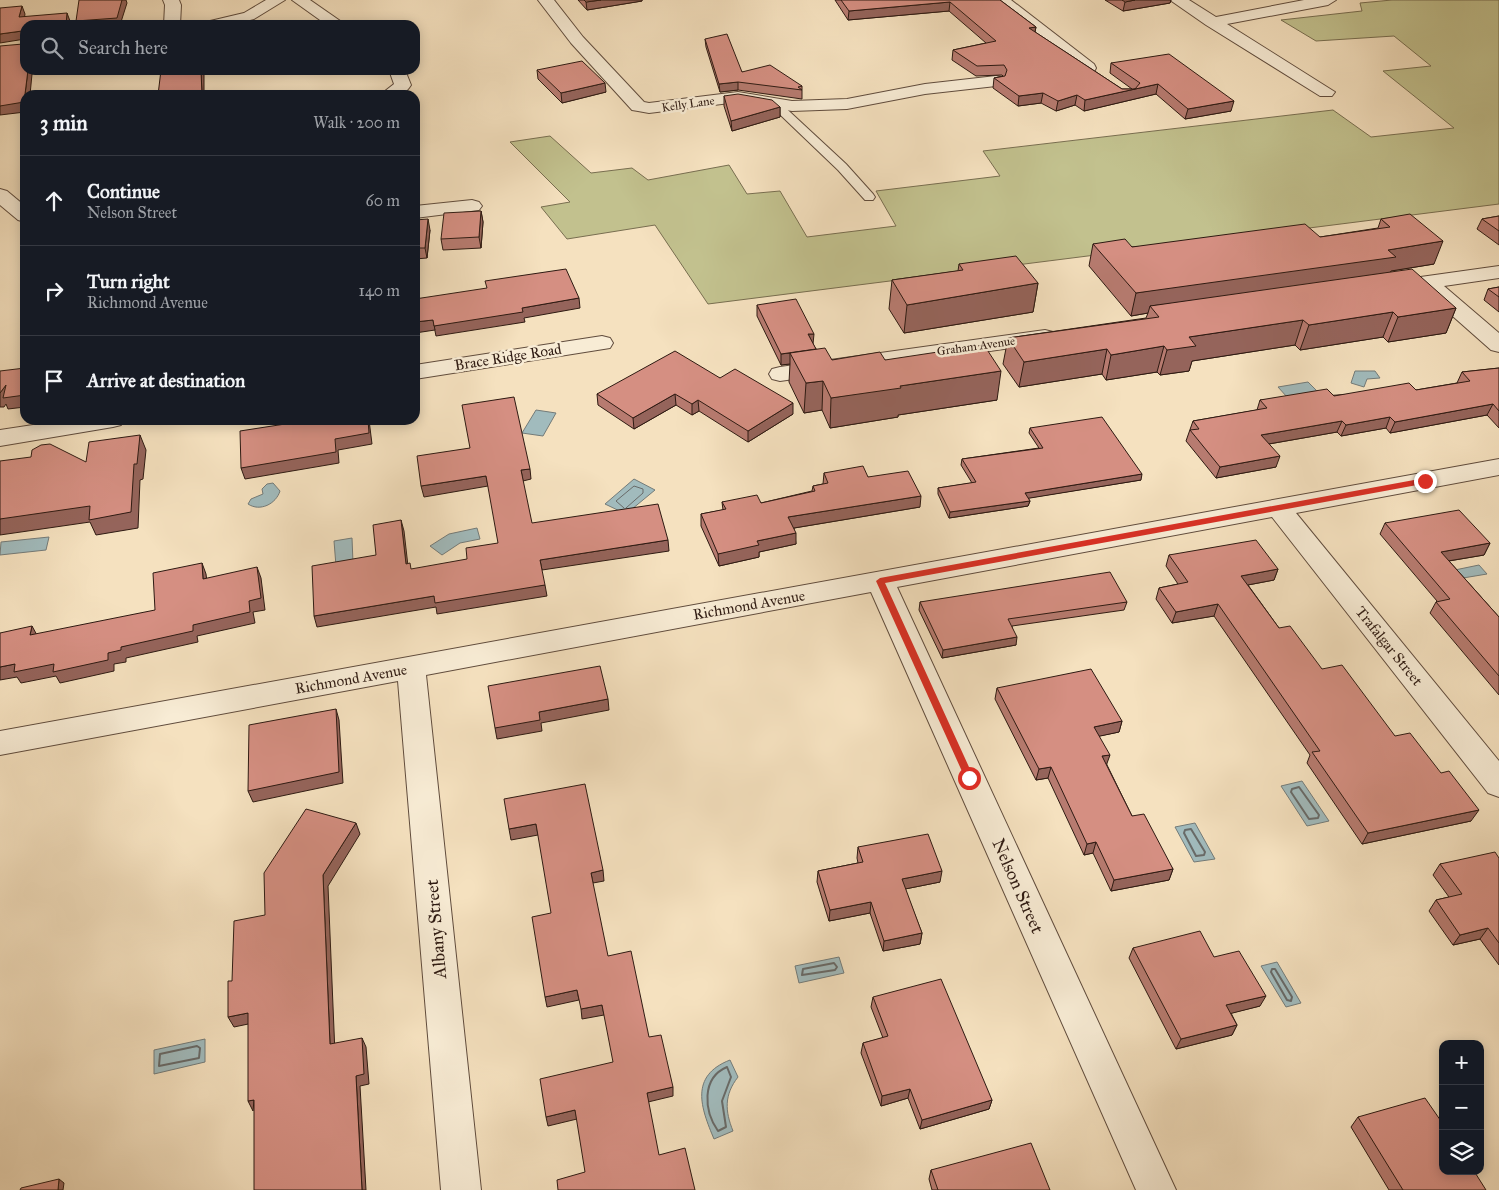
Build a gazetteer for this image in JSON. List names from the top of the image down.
{
  "streets": {
    "street": [
      "Kelly Lane",
      "Graham Avenue",
      "Brace Ridge Road",
      "Richmond Avenue",
      "Trafalgar Street",
      "Nelson Street",
      "Albany Street"
    ]
  },
  "crossings": [
    ["Richmond Avenue", "Trafalgar Street"],
    ["Richmond Avenue", "Nelson Street"],
    ["Richmond Avenue", "Albany Street"]
  ],
  "page": {
    "search": "Search here",
    "heading": ["3 min", "Walk · 200 m"],
    "list": [
      ["Continue", "Nelson Street", "60 m"],
      ["Turn right", "Richmond Avenue", "140 m"],
      "Arrive at destination"
    ],
    "map_buttons": ["+", "−"]
  }
}
